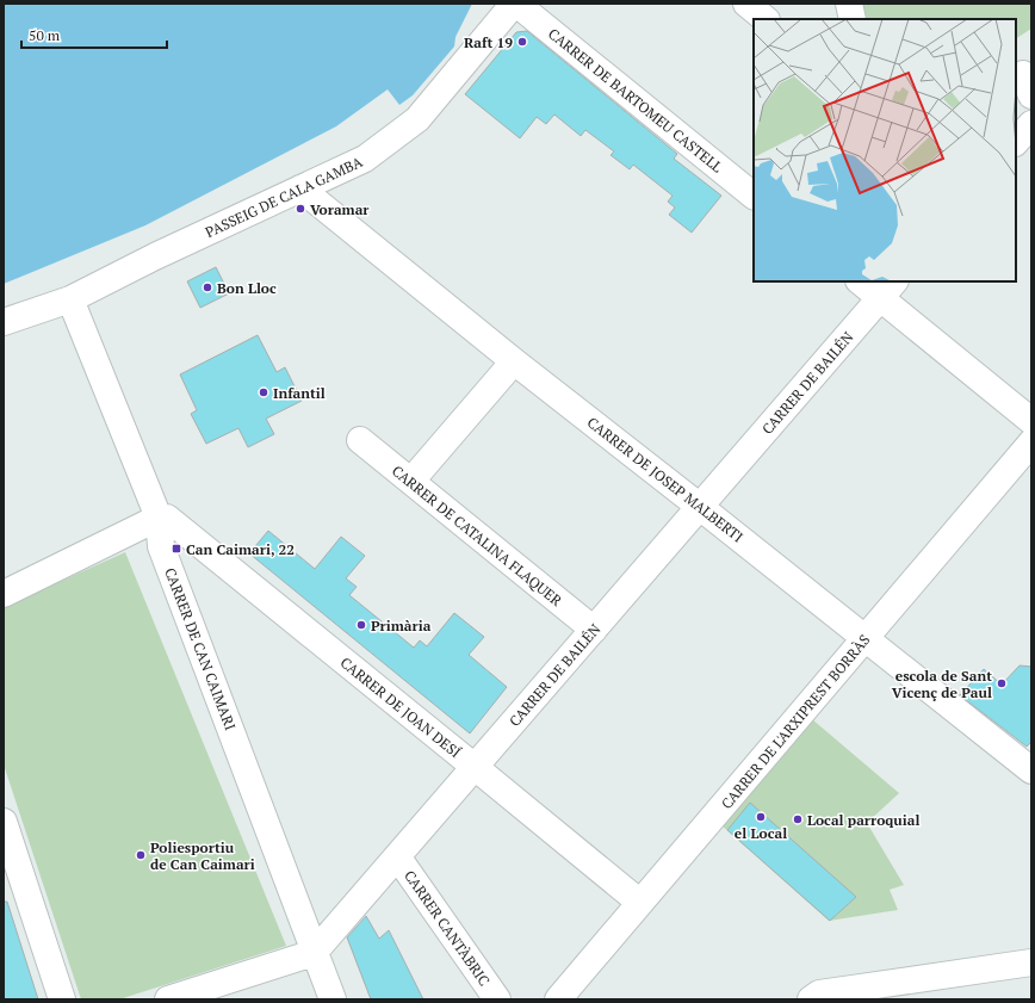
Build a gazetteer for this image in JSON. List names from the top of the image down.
{
  "streets": {
    "street": [
      "CARRER DE BARTOMEU CASTELL",
      "PASSEIG DE CALA GAMBA",
      "CARRER DE BAILÉN",
      "CARRER DE JOSEP MALBERTI",
      "CARRER DE CATALINA FLAQUER",
      "CARRER DE CAN CAIMARI",
      "CARRER DE JOAN DESÍ",
      "CARRER DE L'ARXIPREST BORRÀS",
      "CARRER CANTÀBRIC"
    ]
  },
  "crossings": [
    ["CARRER DE BARTOMEU CASTELL", "PASSEIG DE CALA GAMBA"],
    ["PASSEIG DE CALA GAMBA", "CARRER DE JOSEP MALBERTI"],
    ["PASSEIG DE CALA GAMBA", "CARRER DE CAN CAIMARI"],
    ["CARRER DE BAILÉN", "CARRER DE JOSEP MALBERTI"],
    ["CARRER DE BAILÉN", "CARRER DE CATALINA FLAQUER"],
    ["CARRER DE BAILÉN", "CARRER DE CAN CAIMARI"],
    ["CARRER DE BAILÉN", "CARRER DE JOAN DESÍ"],
    ["CARRER DE BAILÉN", "CARRER CANTÀBRIC"],
    ["CARRER DE JOSEP MALBERTI", "CARRER DE L'ARXIPREST BORRÀS"],
    ["CARRER DE CAN CAIMARI", "CARRER DE JOAN DESÍ"],
    ["CARRER DE JOAN DESÍ", "CARRER DE L'ARXIPREST BORRÀS"]
  ],
  "places": {
    "other": [
      "Raft 19",
      "Voramar",
      "Bon Lloc",
      "Infantil",
      "Primària",
      "escola de Sant Vicenç de Paul",
      "el Local",
      "Local parroquial",
      "Poliesportiu de Can Caimari"
    ],
    "transit": ["Can Caimari, 22"]
  },
  "scale_bar": "50 m"
}
